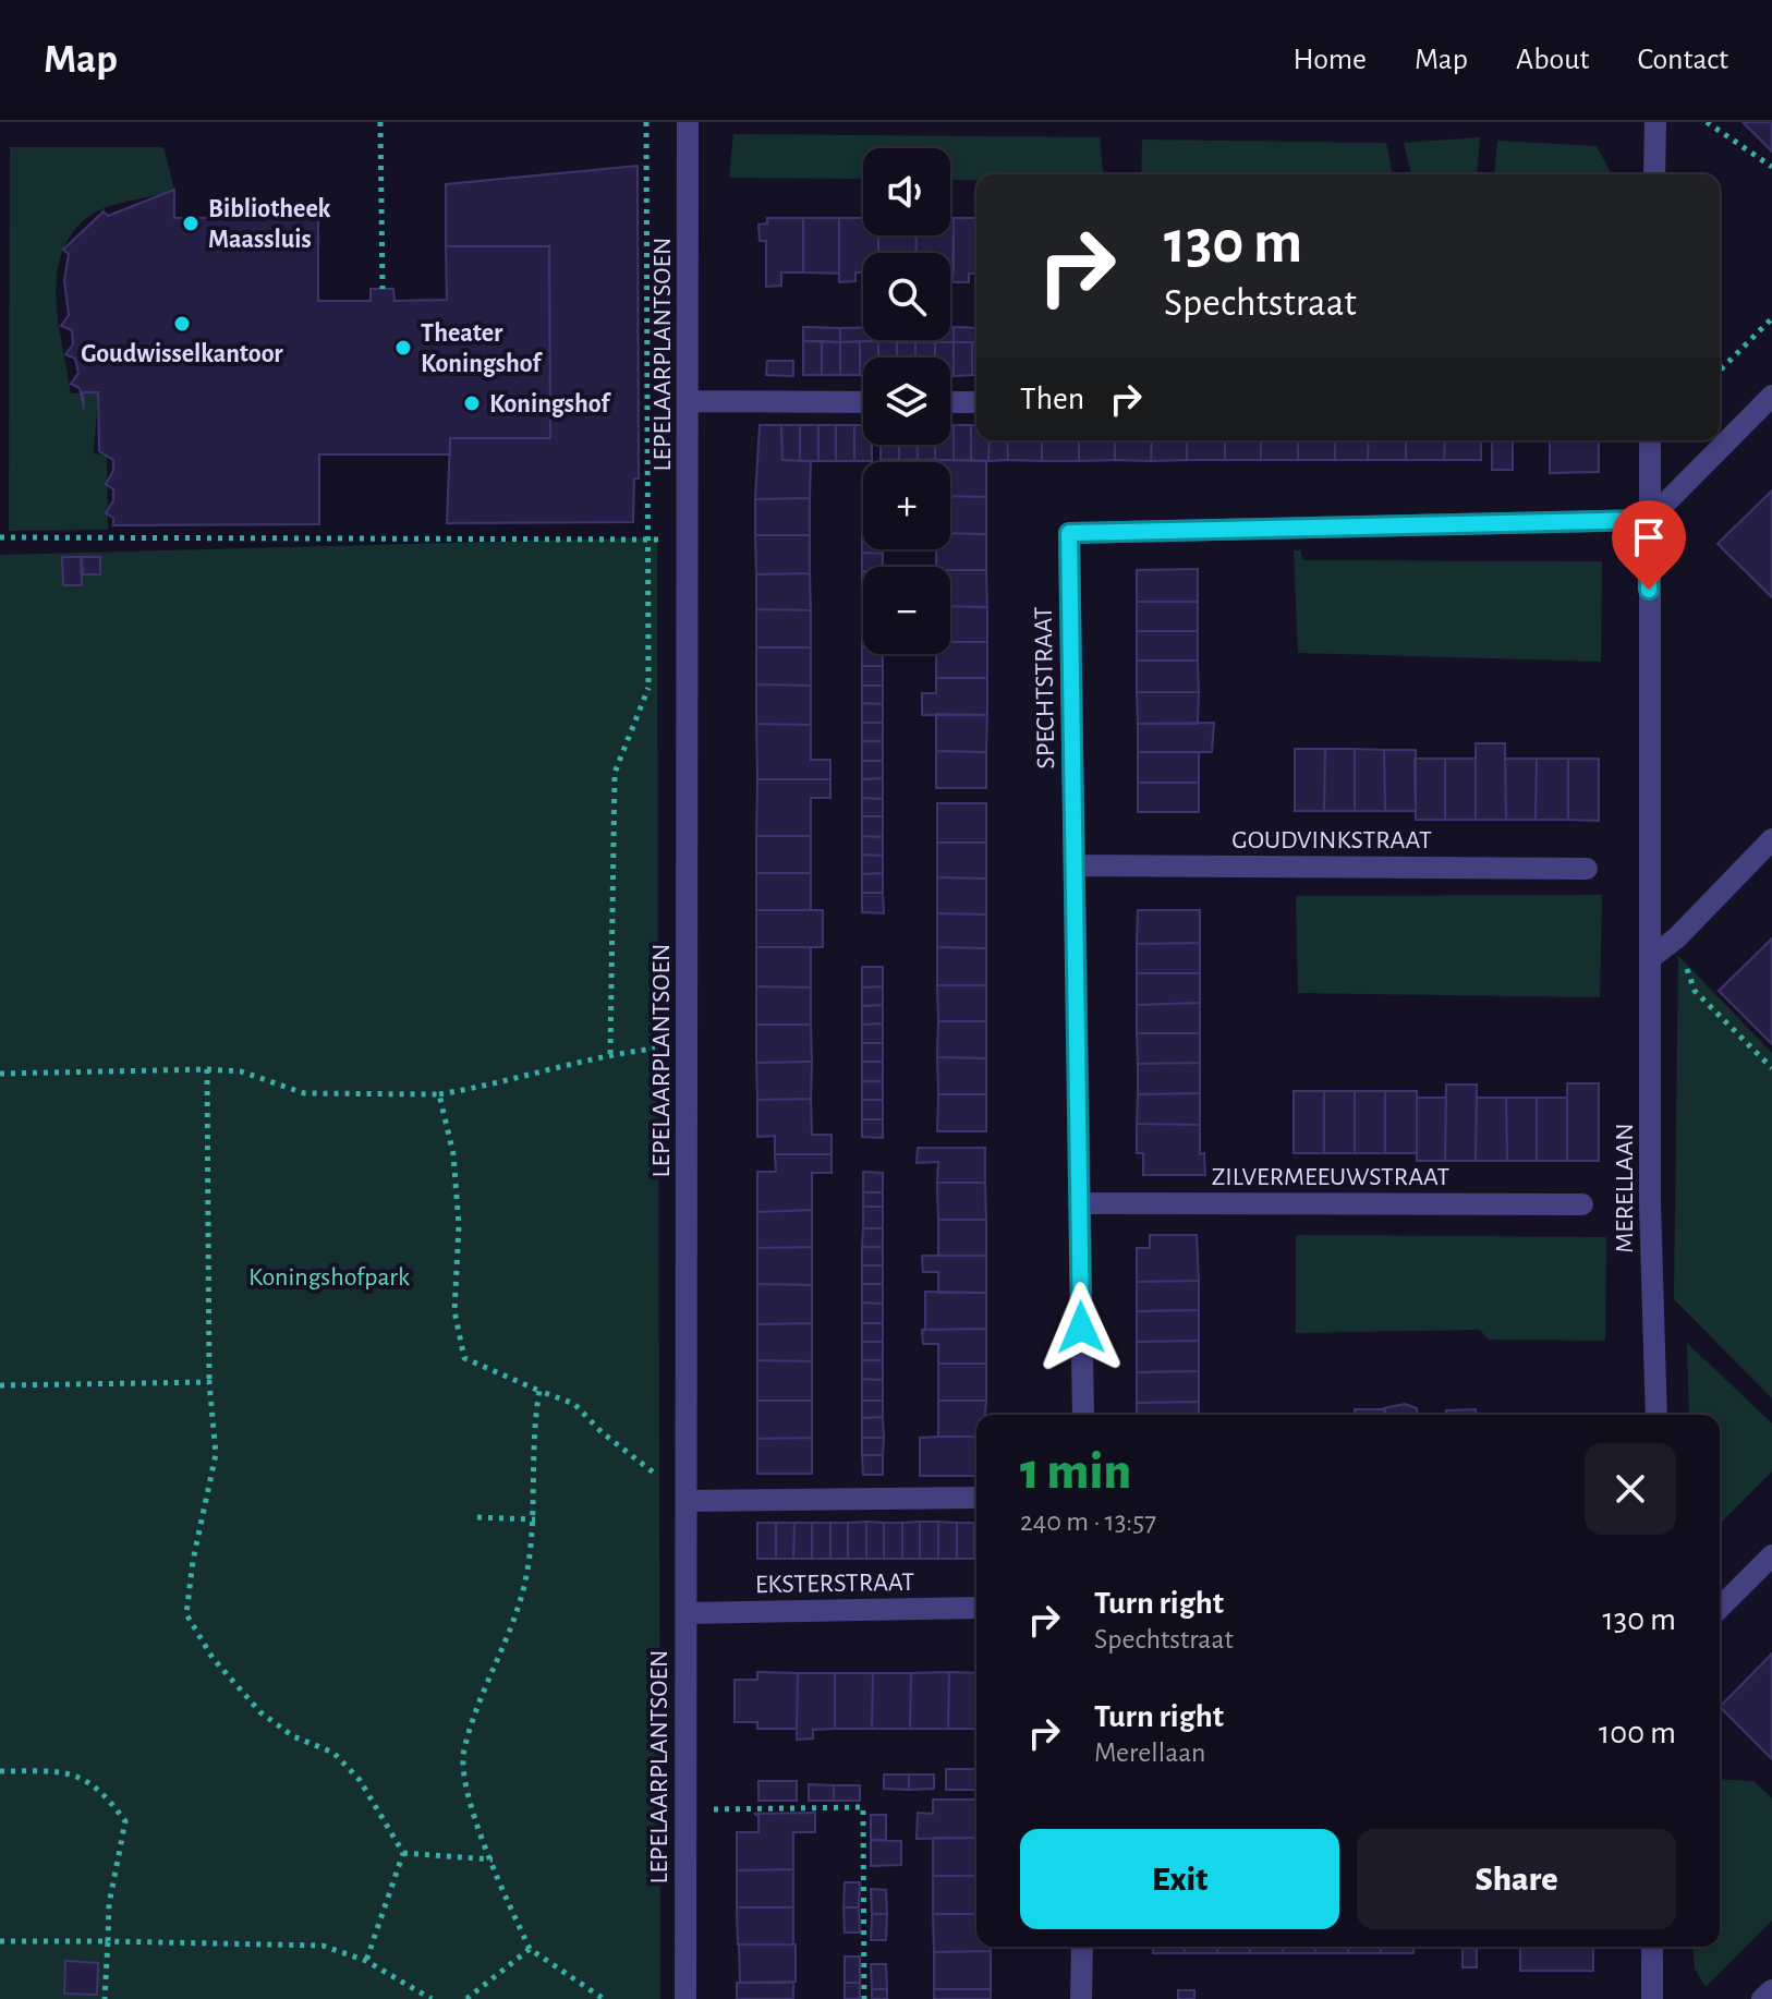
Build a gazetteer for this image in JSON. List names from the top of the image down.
{
  "streets": {
    "street": [
      "LEPELAARPLANTSOEN",
      "SPECHTSTRAAT",
      "GOUDVINKSTRAAT",
      "ZILVERMEEUWSTRAAT",
      "MERELLAAN",
      "EKSTERSTRAAT"
    ]
  },
  "crossings": [
    ["LEPELAARPLANTSOEN", "EKSTERSTRAAT"],
    ["SPECHTSTRAAT", "GOUDVINKSTRAAT"],
    ["SPECHTSTRAAT", "ZILVERMEEUWSTRAAT"],
    ["SPECHTSTRAAT", "MERELLAAN"]
  ],
  "parks": ["Koningshofpark"],
  "places": [
    "Bibliotheek Maassluis",
    "Goudwisselkantoor",
    "Theater Koningshof",
    "Koningshof"
  ],
  "page": {
    "header": "Map",
    "nav": [
      "Home",
      "Map",
      "About",
      "Contact"
    ],
    "map_buttons": ["+", "−"],
    "turn": ["130 m", "Spechtstraat"],
    "then": "Then",
    "heading": ["1 min", "240 m · 13:57"],
    "list": [
      {
        "name": "Turn right",
        "note": "Spechtstraat",
        "value": "130 m"
      },
      {
        "name": "Turn right",
        "note": "Merellaan",
        "value": "100 m"
      }
    ],
    "buttons": ["Exit", "Share"]
  }
}
